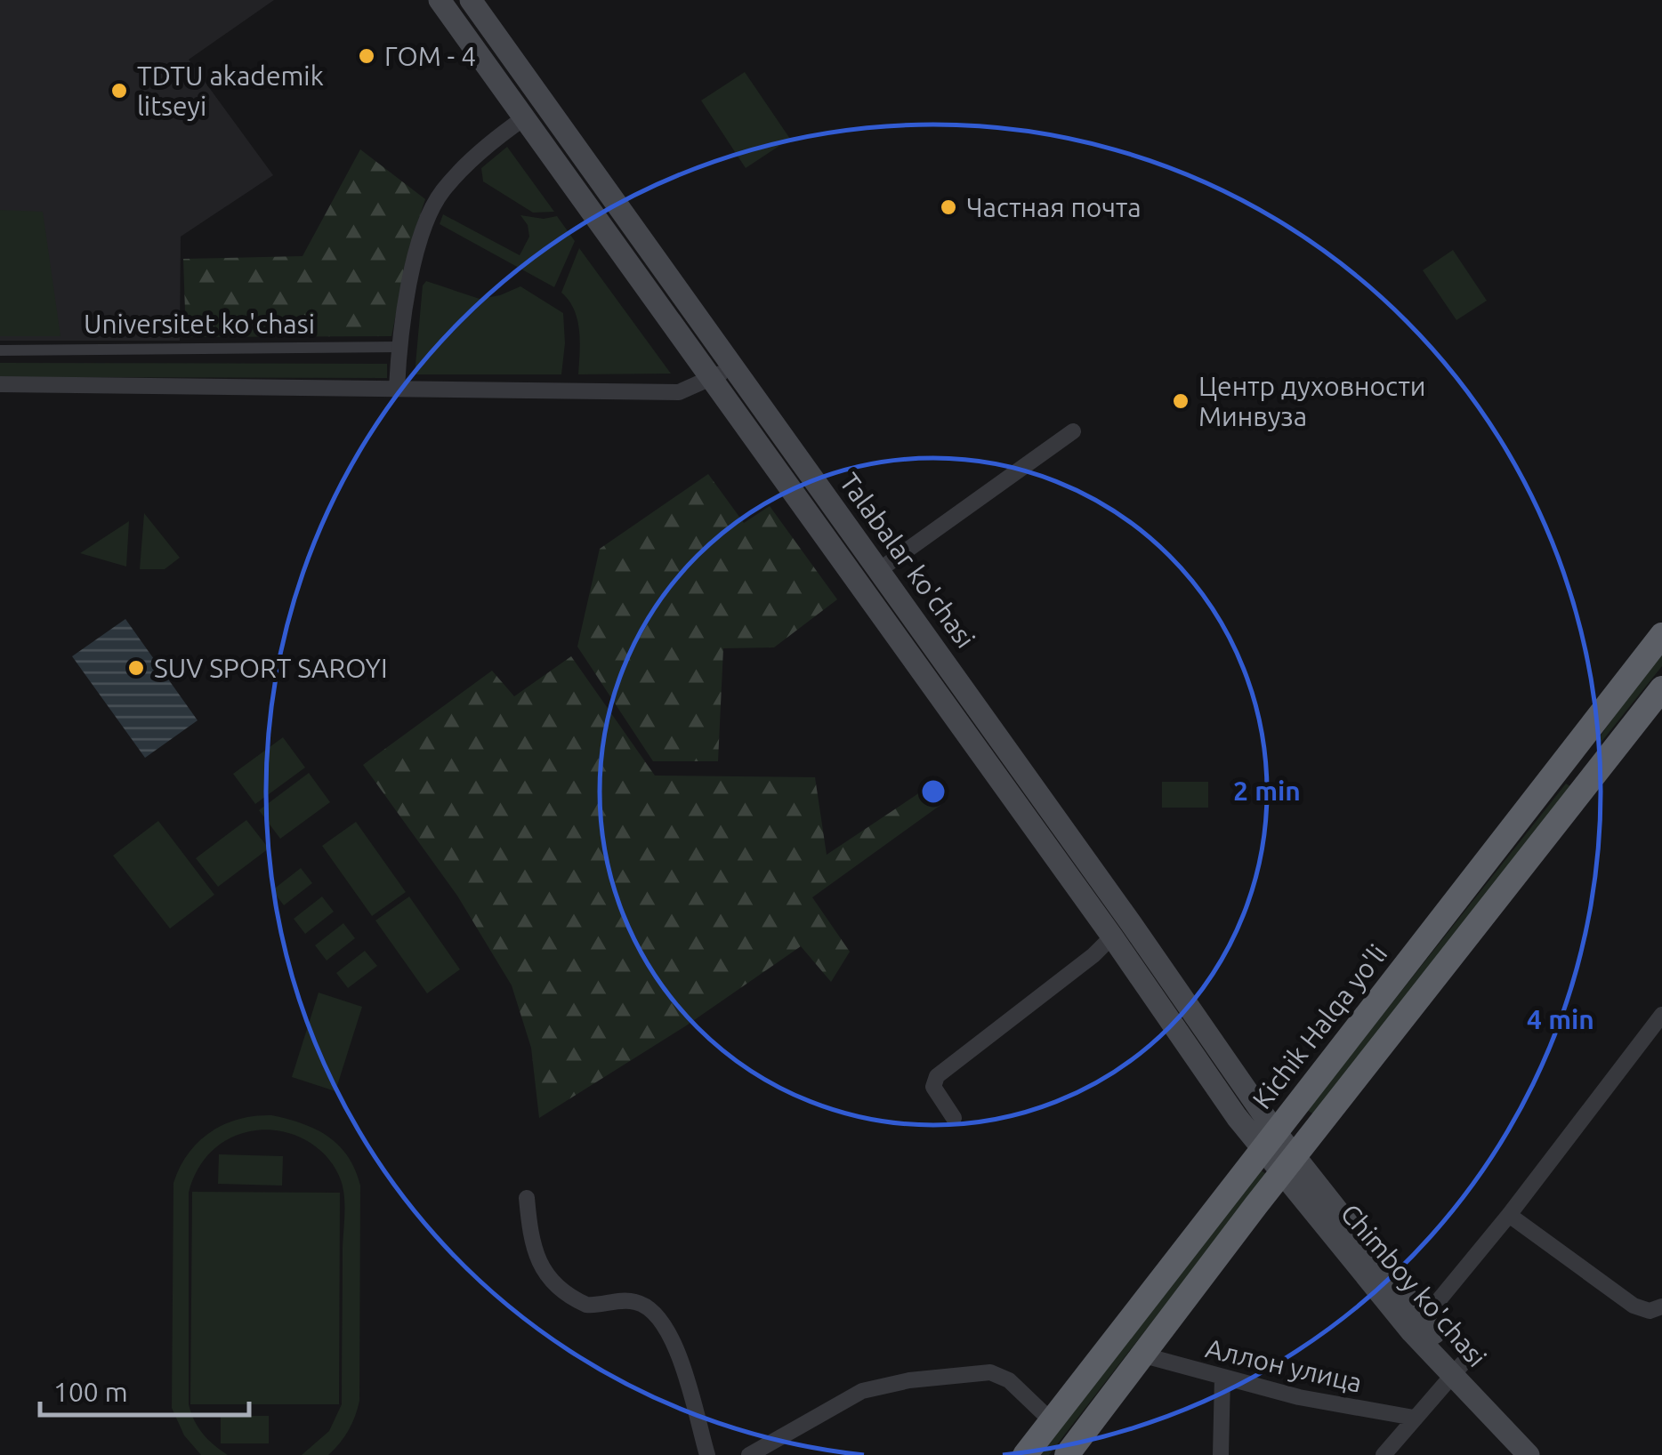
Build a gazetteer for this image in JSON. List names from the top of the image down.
{
  "streets": {
    "highway": ["Kichik Halqa yo'li"],
    "main road": ["Talabalar ko'chasi", "Chimboy ko'chasi"],
    "street": ["Universitet ko'chasi", "Аллон улица"]
  },
  "crossings": [
    ["Talabalar ko'chasi", "Kichik Halqa yo'li"],
    ["Talabalar ko'chasi", "Chimboy ko'chasi"]
  ],
  "places": [
    "ГОМ - 4",
    "TDTU akademik litseyi",
    "Частная почта",
    "Центр духовности Минвуза",
    "SUV SPORT SAROYI"
  ],
  "scale_bar": "100 m",
  "rings": ["2 min", "4 min"]
}
